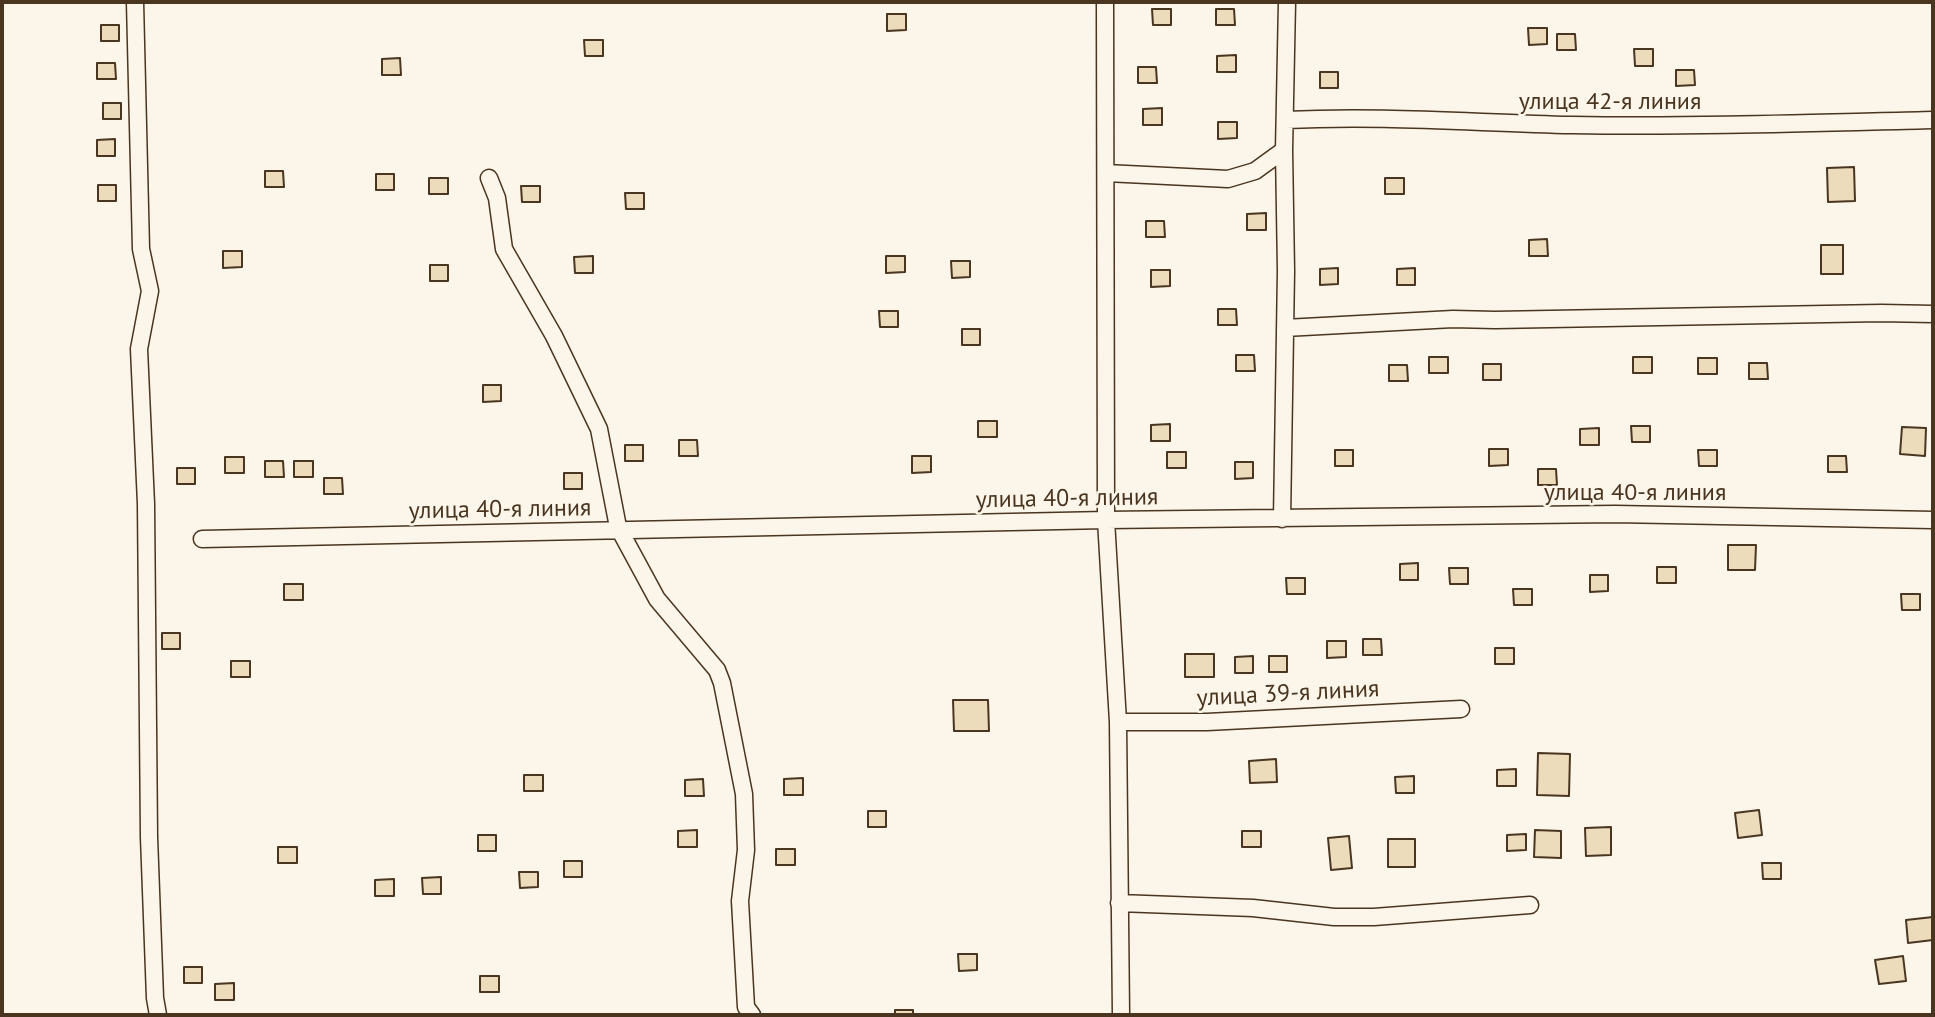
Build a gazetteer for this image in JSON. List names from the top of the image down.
{
  "streets": {
    "street": ["улица 42-я линия", "улица 40-я линия", "улица 39-я линия"]
  }
}
